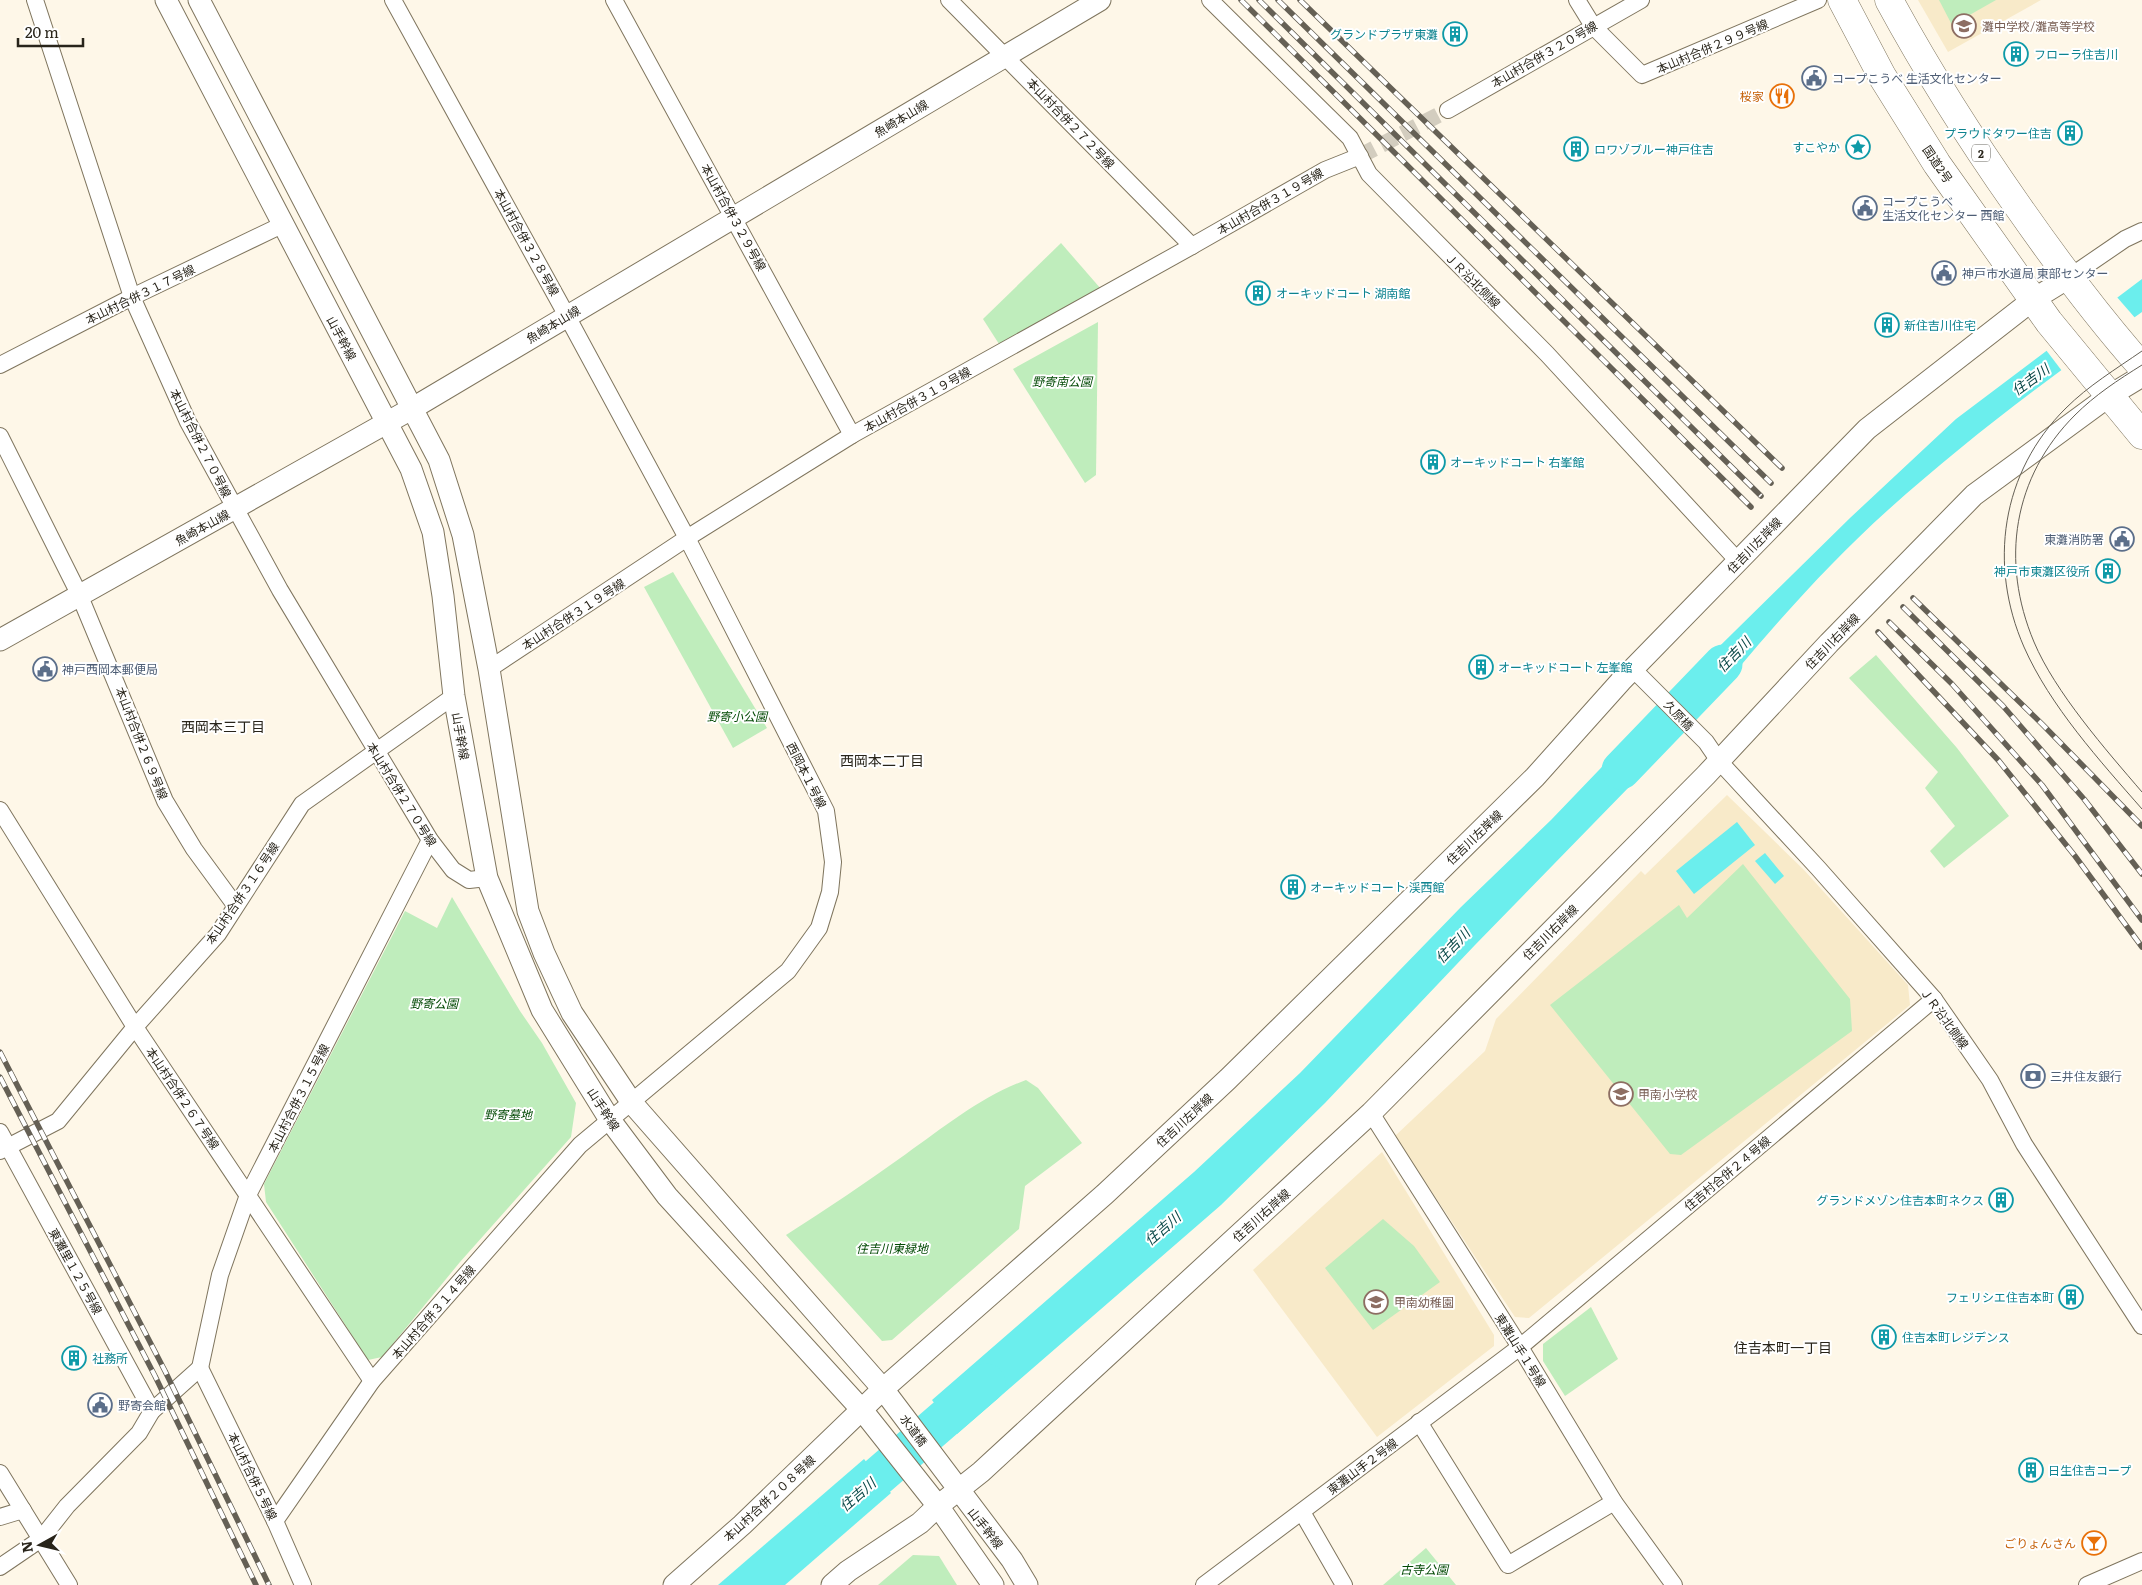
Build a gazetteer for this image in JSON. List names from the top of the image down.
{
  "streets": {
    "highway": ["2", "国道2号"],
    "street": [
      "本山村合併２９９号線",
      "本山村合併３２０号線",
      "魚崎本山線",
      "本山村合併２７２号線",
      "本山村合併３１９号線",
      "本山村合併３２９号線",
      "本山村合併３２８号線",
      "ＪＲ沿北側線",
      "本山村合併３１７号線",
      "山手幹線",
      "本山村合併２７０号線",
      "住吉川左岸線",
      "住吉川右岸線",
      "久原橋",
      "本山村合併２６９号線",
      "西岡本１号線",
      "本山村合併３１６号線",
      "本山村合併２６７号線",
      "本山村合併３１５号線",
      "住吉村合併２４号線",
      "東灘里１２５号線",
      "本山村合併３１４号線",
      "東灘山手１号線",
      "水道橋",
      "東灘山手２号線",
      "本山村合併５号線",
      "本山村合併２０８号線"
    ]
  },
  "crossings": [
    ["本山村合併２９９号線", "本山村合併３２０号線"],
    ["魚崎本山線", "本山村合併２７２号線"],
    ["魚崎本山線", "本山村合併３２９号線"],
    ["魚崎本山線", "本山村合併３２８号線"],
    ["魚崎本山線", "山手幹線"],
    ["魚崎本山線", "本山村合併２７０号線"],
    ["魚崎本山線", "本山村合併２６９号線"],
    ["本山村合併２７２号線", "本山村合併３１９号線"],
    ["2", "住吉川左岸線"],
    ["国道2号", "住吉川左岸線"],
    ["国道2号", "住吉川右岸線"],
    ["本山村合併３１９号線", "本山村合併３２９号線"],
    ["本山村合併３１９号線", "本山村合併３２８号線"],
    ["本山村合併３１９号線", "ＪＲ沿北側線"],
    ["本山村合併３１９号線", "西岡本１号線"],
    ["本山村合併３２８号線", "西岡本１号線"],
    ["ＪＲ沿北側線", "住吉川左岸線"],
    ["ＪＲ沿北側線", "住吉川右岸線"],
    ["ＪＲ沿北側線", "久原橋"],
    ["ＪＲ沿北側線", "住吉村合併２４号線"],
    ["本山村合併３１７号線", "山手幹線"],
    ["本山村合併３１７号線", "本山村合併２７０号線"],
    ["山手幹線", "本山村合併２７０号線"],
    ["山手幹線", "住吉川左岸線"],
    ["山手幹線", "住吉川右岸線"],
    ["山手幹線", "西岡本１号線"],
    ["山手幹線", "本山村合併３１６号線"],
    ["山手幹線", "本山村合併３１４号線"],
    ["山手幹線", "水道橋"],
    ["山手幹線", "本山村合併２０８号線"],
    ["本山村合併２７０号線", "本山村合併３１６号線"],
    ["本山村合併２７０号線", "本山村合併３１５号線"],
    ["住吉川左岸線", "久原橋"],
    ["住吉川左岸線", "水道橋"],
    ["住吉川左岸線", "本山村合併２０８号線"],
    ["住吉川右岸線", "東灘山手１号線"],
    ["本山村合併２６９号線", "本山村合併３１６号線"],
    ["西岡本１号線", "本山村合併３１４号線"],
    ["本山村合併３１６号線", "本山村合併２６７号線"],
    ["本山村合併３１６号線", "東灘里１２５号線"],
    ["本山村合併２６７号線", "本山村合併３１５号線"],
    ["本山村合併２６７号線", "本山村合併３１４号線"],
    ["本山村合併３１５号線", "本山村合併５号線"],
    ["住吉村合併２４号線", "東灘山手１号線"],
    ["住吉村合併２４号線", "東灘山手２号線"],
    ["本山村合併３１４号線", "本山村合併５号線"],
    ["東灘山手１号線", "東灘山手２号線"]
  ],
  "districts": ["西岡本三丁目", "西岡本二丁目", "住吉本町一丁目"],
  "water": ["住吉川"],
  "parks": [
    "野寄南公園",
    "野寄小公園",
    "野寄公園",
    "野寄墓地",
    "住吉川東緑地",
    "古寺公園"
  ],
  "places": {
    "school or university": ["灘中学校/灘高等学校", "甲南小学校", "甲南幼稚園"],
    "building": [
      "グランドプラザ東灘",
      "フローラ住吉川",
      "プラウドタワー住吉",
      "ロワゾブルー神戸住吉",
      "オーキッドコート 湖南館",
      "新住吉川住宅",
      "オーキッドコート 右峯館",
      "神戸市東灘区役所",
      "オーキッドコート 左峯館",
      "オーキッドコート 渓西館",
      "グランドメゾン住吉本町ネクス",
      "フェリシエ住吉本町",
      "住吉本町レジデンス",
      "社務所",
      "日生住吉コープ"
    ],
    "public building": [
      "コープこうべ 生活文化センター",
      "コープこうべ 生活文化センター 西館",
      "神戸市水道局 東部センター",
      "東灘消防署",
      "神戸西岡本郵便局",
      "野寄会館"
    ],
    "restaurant": ["桜家"],
    "place": ["すこやか"],
    "bank": ["三井住友銀行"],
    "bar": ["ごりょんさん"]
  },
  "scale_bar": "20 m",
  "north": "left"
}
